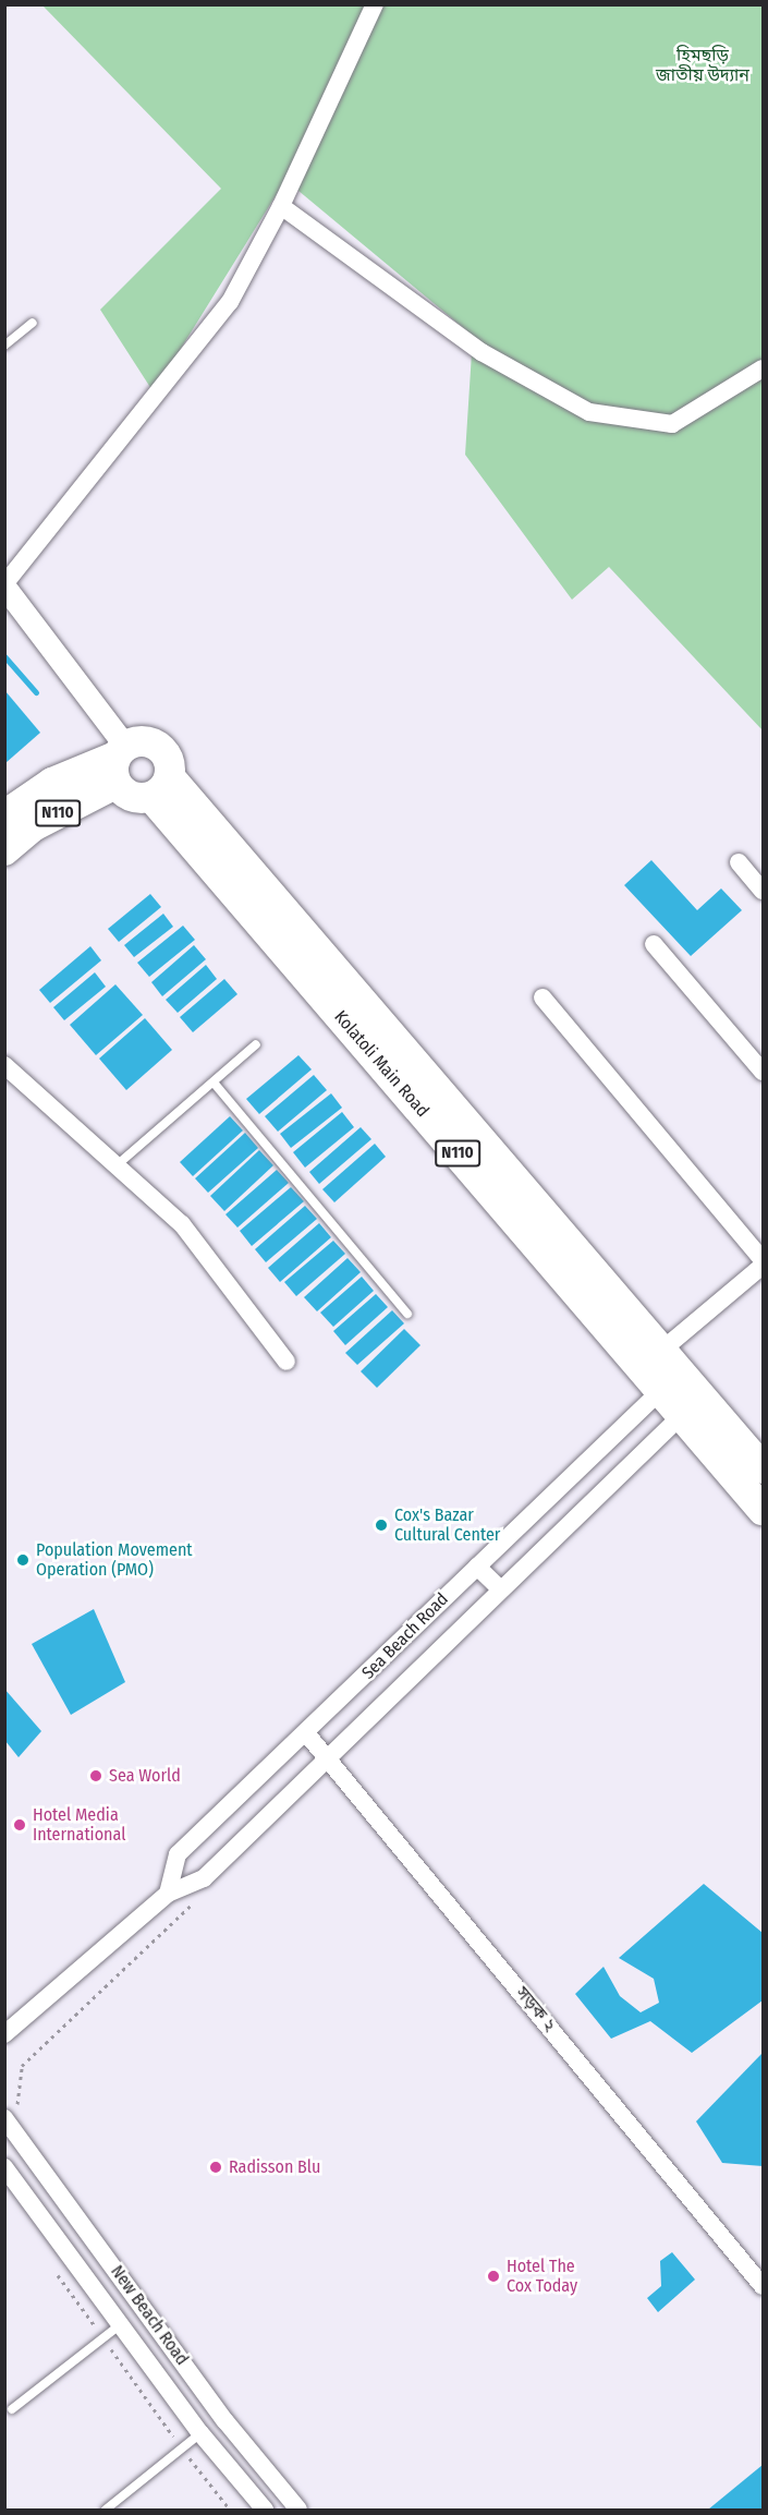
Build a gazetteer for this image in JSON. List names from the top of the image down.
{
  "streets": {
    "highway": ["N110", "Kolatoli Main Road"],
    "street": ["Sea Beach Road", "সড়ক ২", "New Beach Road"]
  },
  "crossings": [
    ["N110", "Kolatoli Main Road"],
    ["Kolatoli Main Road", "Sea Beach Road"],
    ["Sea Beach Road", "সড়ক ২"]
  ],
  "parks": ["হিমছড়ি জাতীয় উদ্যান"],
  "places": [
    "Cox's Bazar Cultural Center",
    "Population Movement Operation (PMO)",
    "Sea World",
    "Hotel Media International",
    "Radisson Blu",
    "Hotel The Cox Today"
  ]
}
